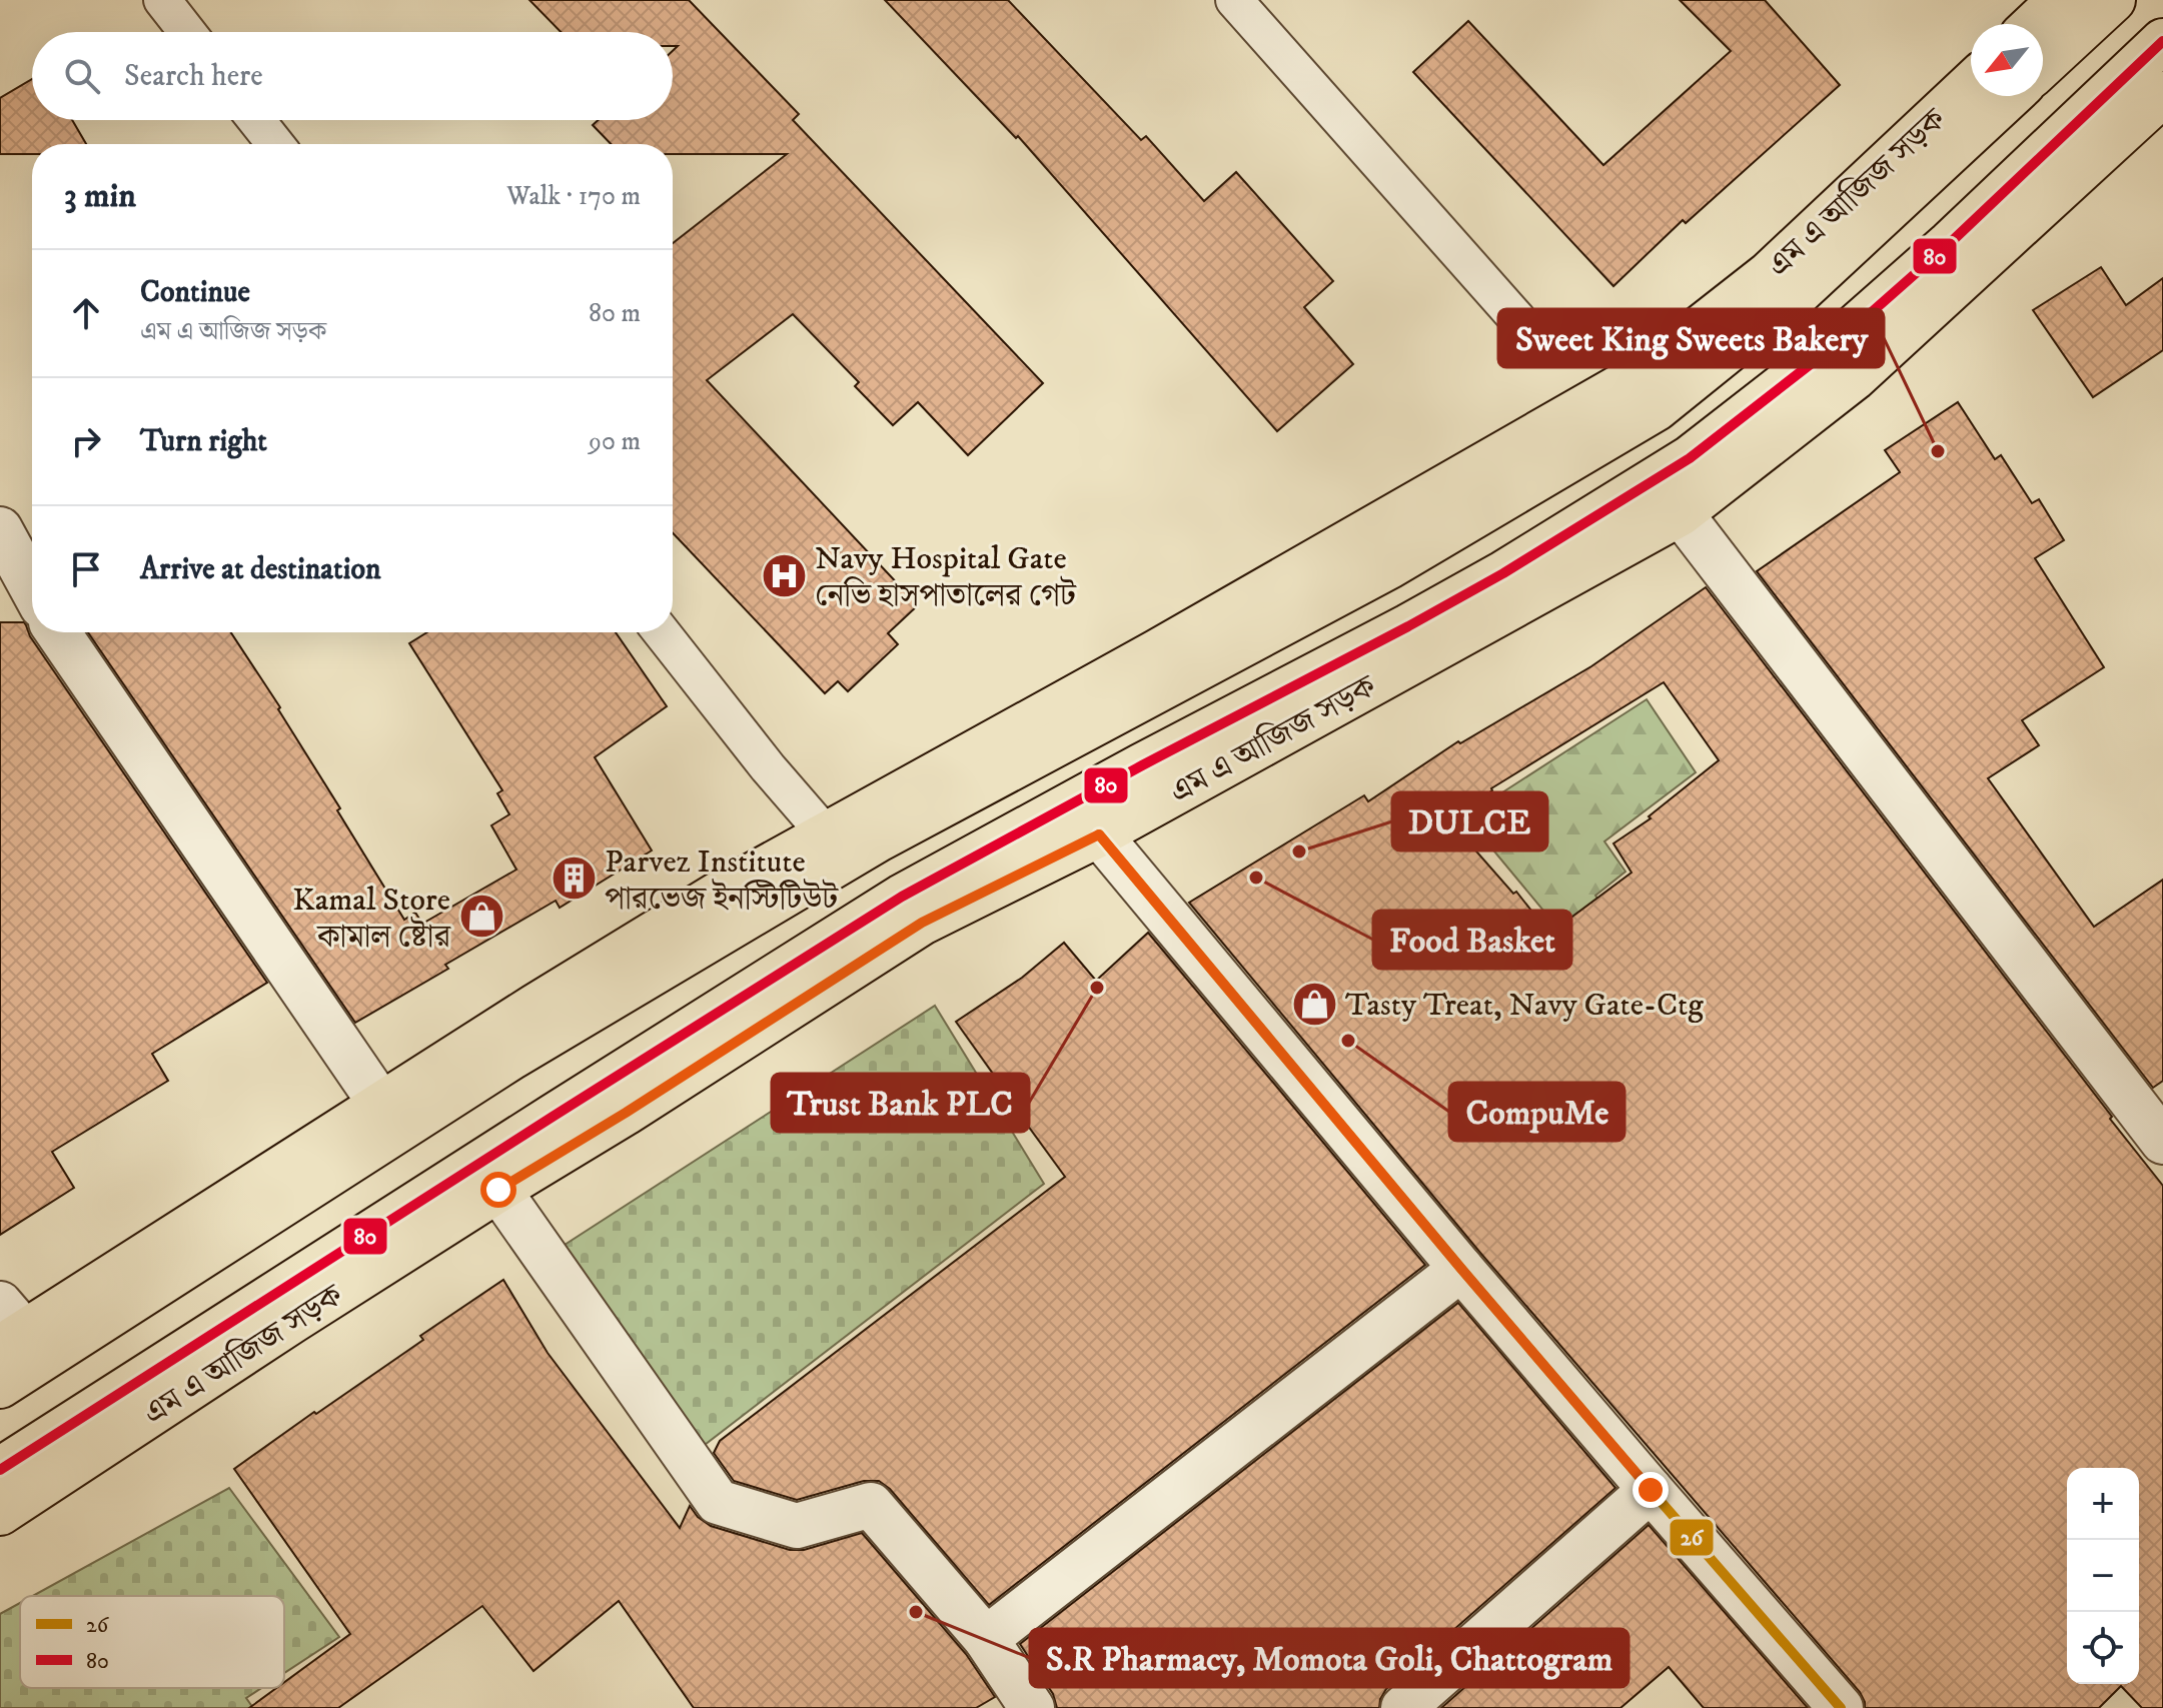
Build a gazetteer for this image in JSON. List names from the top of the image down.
{
  "streets": {
    "main road": ["এম এ আজিজ সড়ক"]
  },
  "places": {
    "other": [
      "Sweet King Sweets Bakery",
      "DULCE",
      "Food Basket",
      "Trust Bank PLC",
      "CompuMe",
      "S.R Pharmacy, Momota Goli, Chattogram"
    ],
    "hospital": ["Navy Hospital Gate নেভি হাসপাতালের গেট"],
    "building": ["Parvez Institute পারভেজ ইনস্টিটিউট"],
    "shop": ["Kamal Store কামাল ষ্টোর", "Tasty Treat, Navy Gate-Ctg"]
  },
  "lines": ["transit line 80", "transit line 26"],
  "legend": ["26", "80"],
  "north": "bottom left",
  "page": {
    "search": "Search here",
    "heading": ["3 min", "Walk · 170 m"],
    "list": [
      ["Continue", "এম এ আজিজ সড়ক", "80 m"],
      ["Turn right", "90 m"],
      "Arrive at destination"
    ],
    "map_buttons": ["+", "−"]
  }
}
